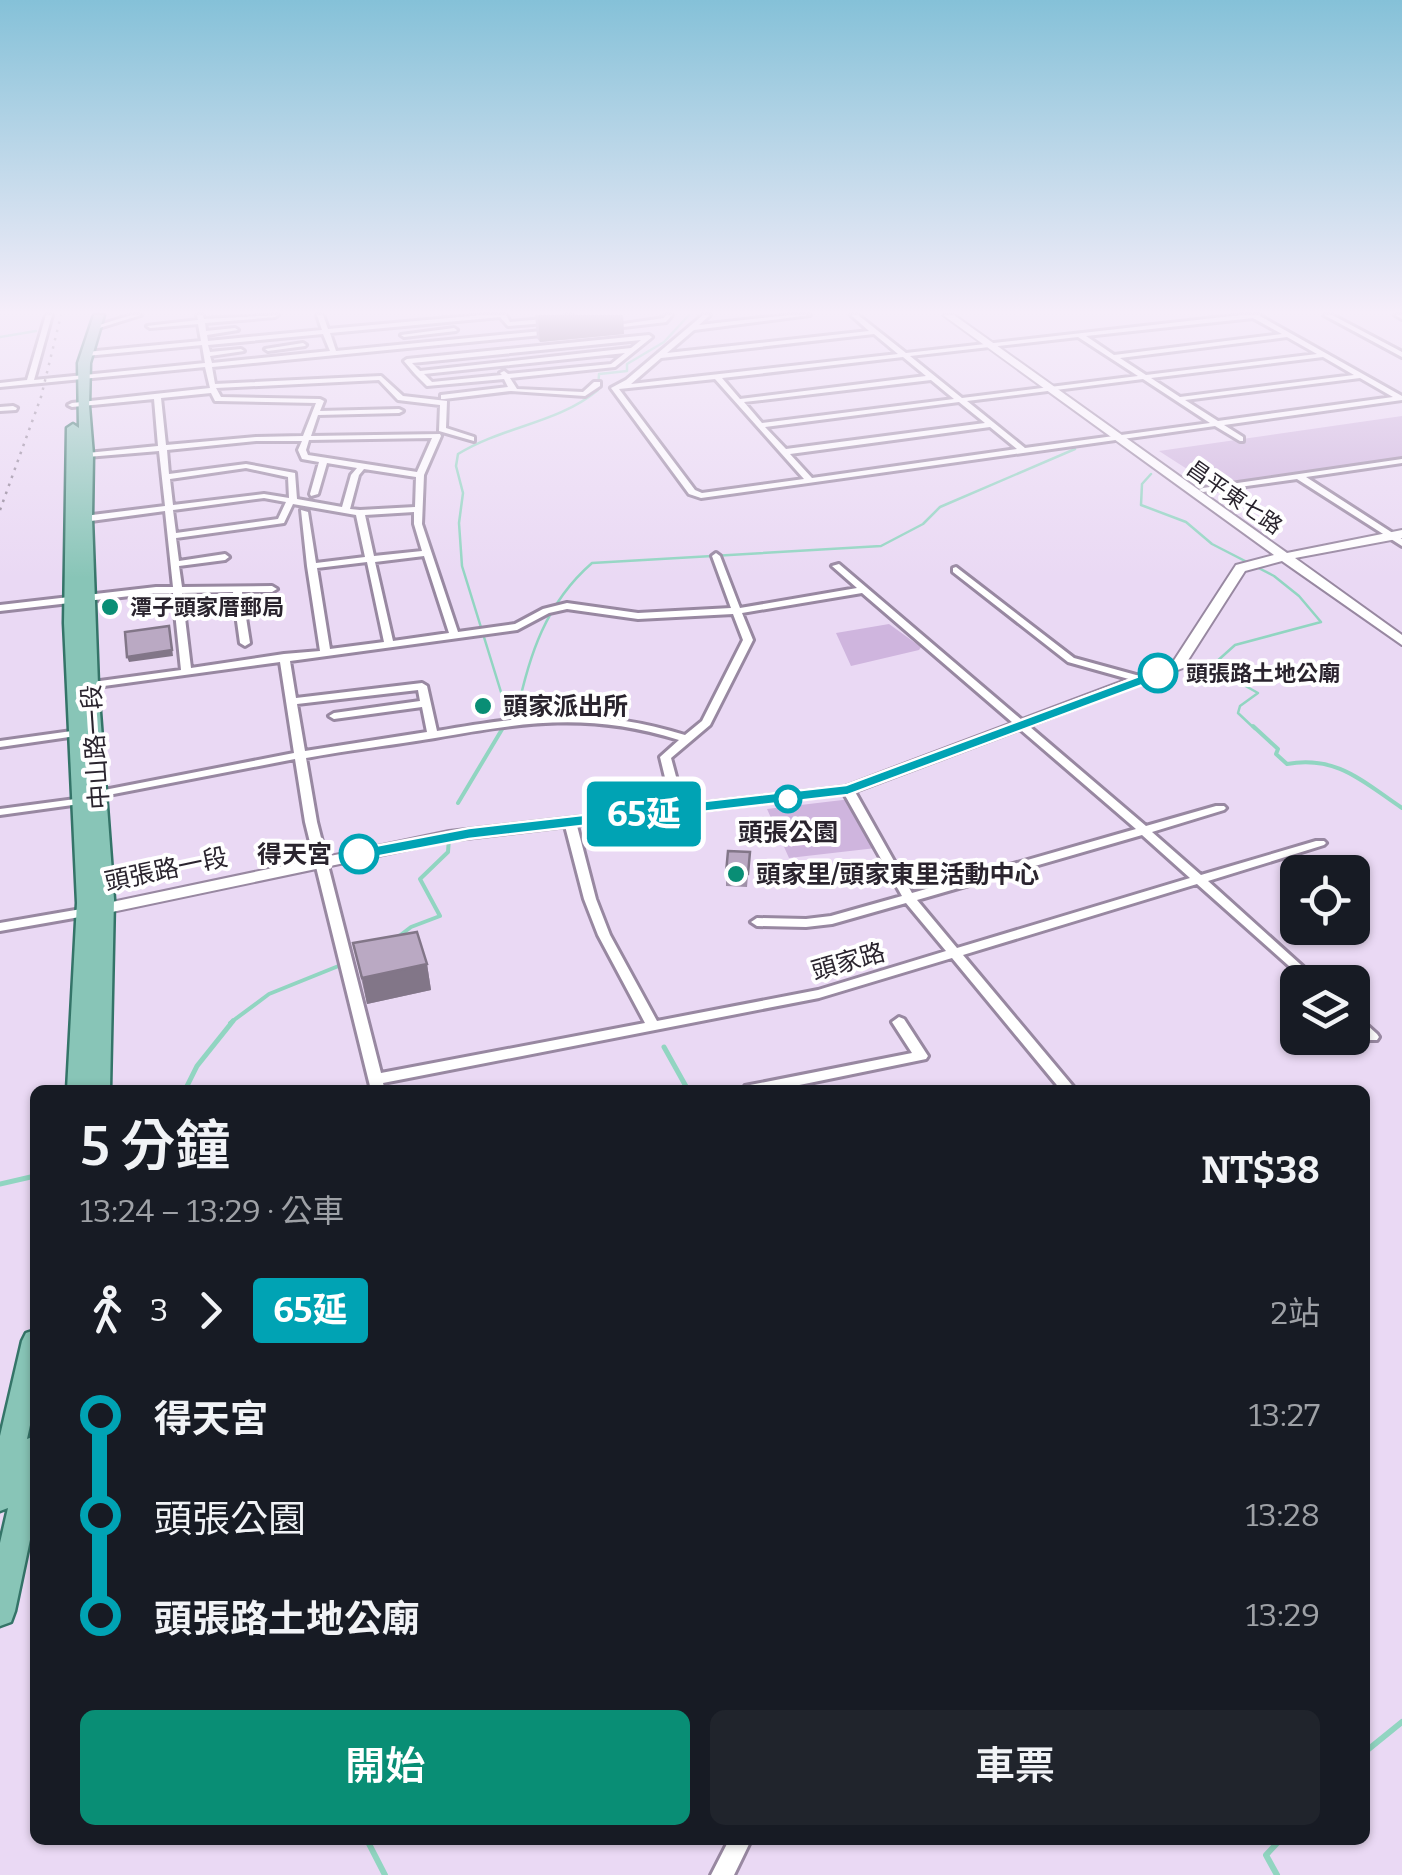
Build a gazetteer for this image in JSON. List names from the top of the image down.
{
  "streets": {
    "main road": ["中山路一段"],
    "street": ["昌平東七路", "頭張路一段", "頭家路"]
  },
  "crossings": [
    ["昌平東七路", "頭張路一段"],
    ["中山路一段", "頭張路一段"]
  ],
  "places": [
    "潭子頭家厝郵局",
    "頭張路土地公廟",
    "頭家派出所",
    "頭張公園",
    "得天宮",
    "頭家里/頭家東里活動中心"
  ],
  "lines": ["bus line 65延"],
  "page": {
    "on_map": "65延",
    "heading": ["5 分鐘", "13:24 – 13:29 · 公車", "NT$38"],
    "legs": ["3", "65延", "2站"],
    "list": [
      {
        "name": "得天宮",
        "value": "13:27"
      },
      {
        "name": "頭張公園",
        "value": "13:28"
      },
      {
        "name": "頭張路土地公廟",
        "value": "13:29"
      }
    ],
    "buttons": ["開始", "車票"]
  }
}
